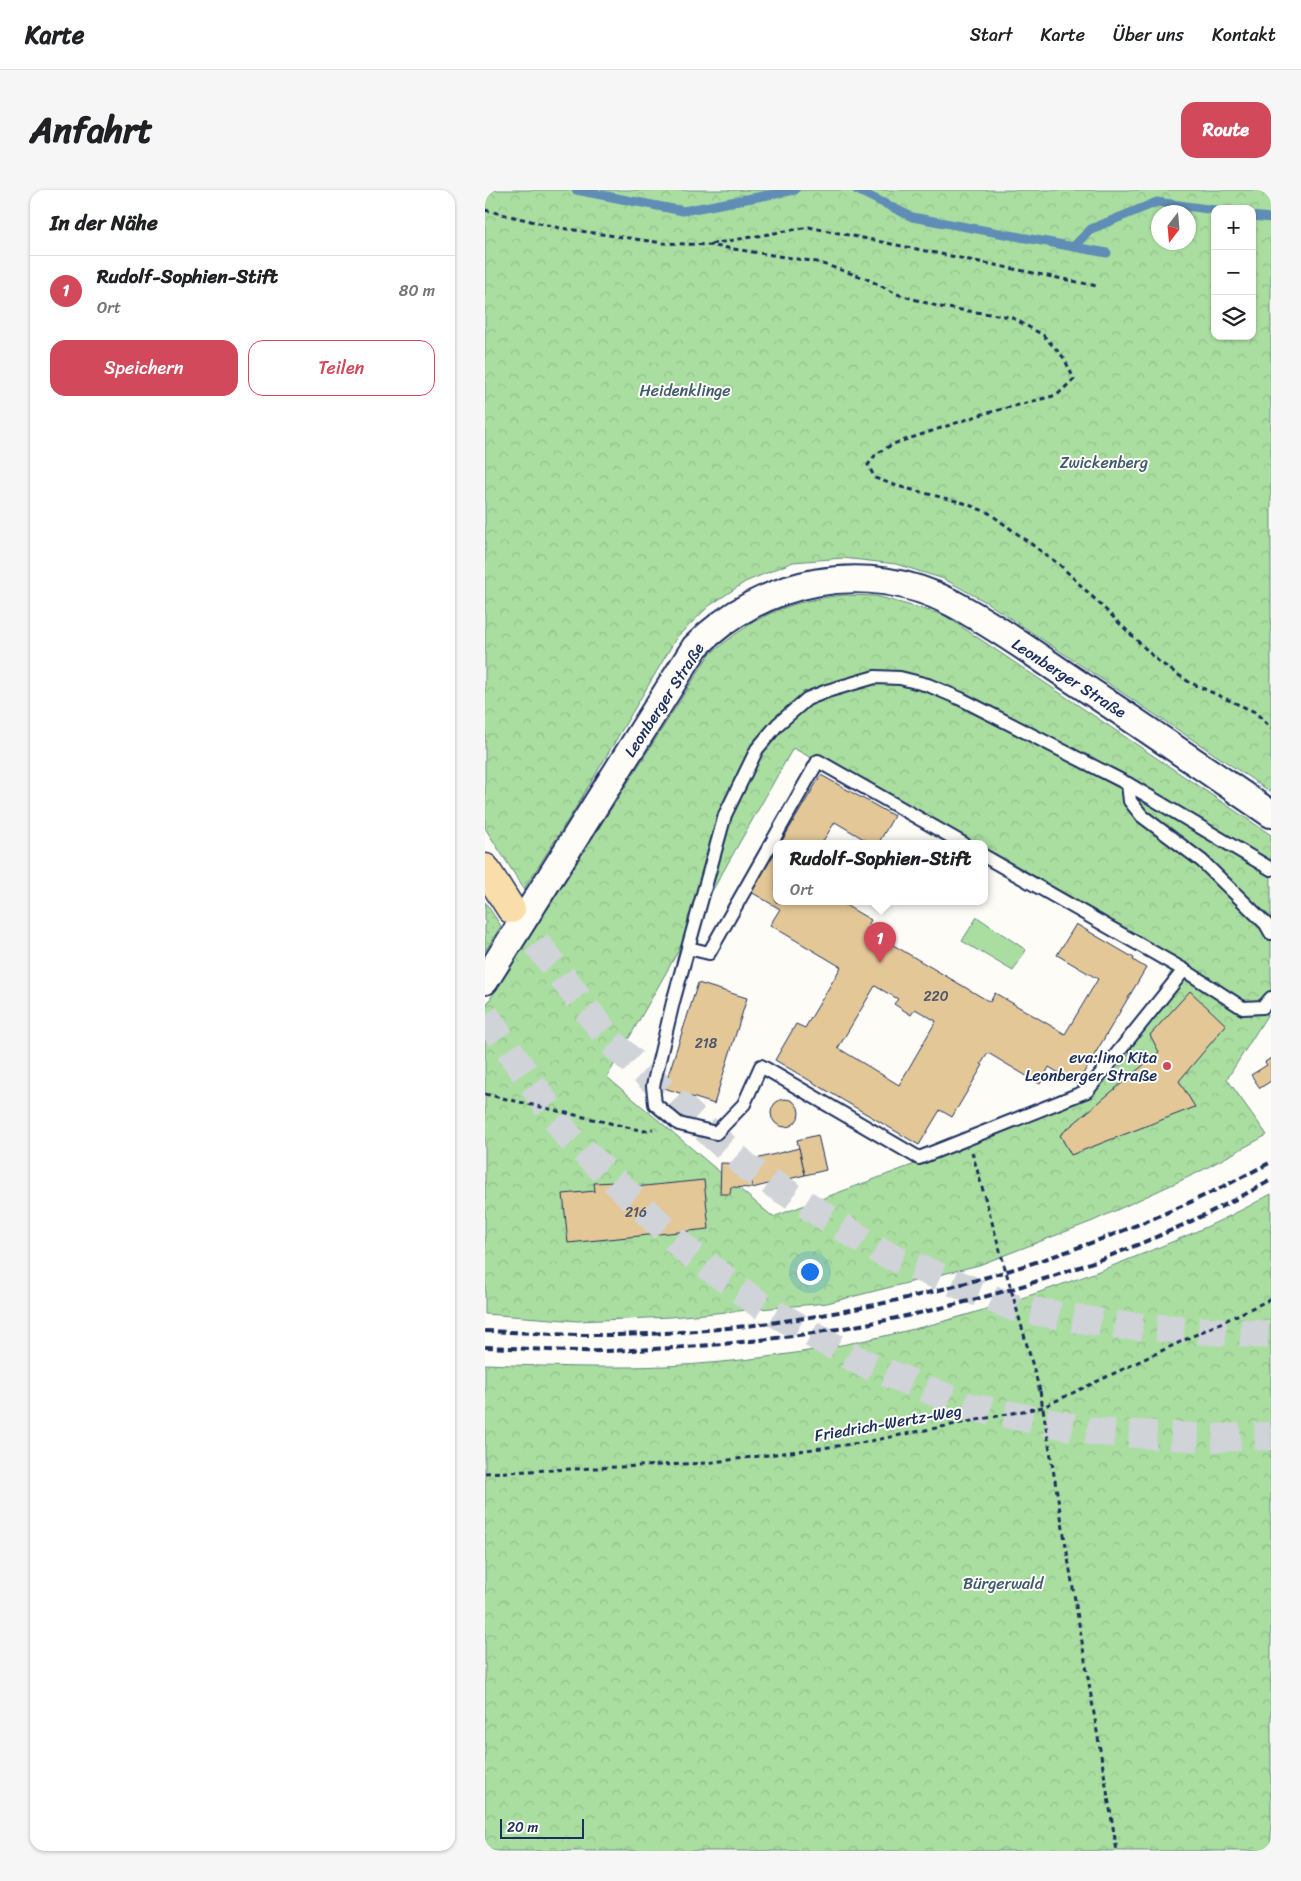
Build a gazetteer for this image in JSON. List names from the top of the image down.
{
  "streets": {
    "street": ["Leonberger Straße"],
    "path": ["Friedrich-Wertz-Weg"]
  },
  "parks": ["Heidenklinge", "Zwickenberg", "Bürgerwald"],
  "places": ["eva:lino Kita Leonberger Straße"],
  "house_numbers": ["220", "218", "216"],
  "scale_bar": "20 m",
  "north": "bottom",
  "page": {
    "header": "Karte",
    "nav": [
      "Start",
      "Karte",
      "Über uns",
      "Kontakt"
    ],
    "title": "Anfahrt",
    "buttons": [
      "Route",
      ["Speichern", "Teilen"]
    ],
    "heading": "In der Nähe",
    "map_buttons": ["+", "−"],
    "list": [
      {
        "mark": "1",
        "name": "Rudolf-Sophien-Stift",
        "note": "Ort",
        "value": "80 m"
      }
    ],
    "popup": ["Rudolf-Sophien-Stift", "Ort"],
    "pins": "1",
    "scale": "20 m"
  }
}
